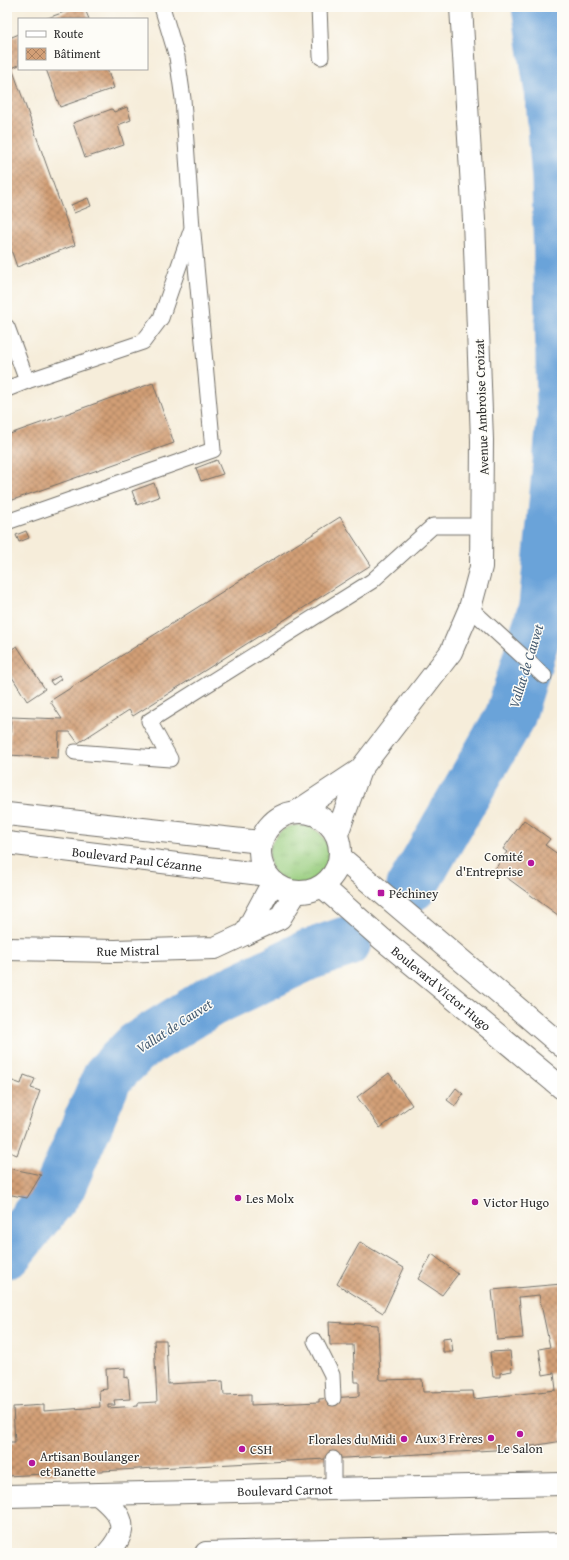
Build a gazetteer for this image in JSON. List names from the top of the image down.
{
  "streets": {
    "main road": [
      "Avenue Ambroise Croizat",
      "Boulevard Paul Cézanne",
      "Rue Mistral",
      "Boulevard Victor Hugo",
      "Boulevard Carnot"
    ]
  },
  "crossings": [
    ["Avenue Ambroise Croizat", "Boulevard Paul Cézanne"],
    ["Avenue Ambroise Croizat", "Rue Mistral"],
    ["Avenue Ambroise Croizat", "Boulevard Victor Hugo"],
    ["Boulevard Paul Cézanne", "Rue Mistral"],
    ["Boulevard Paul Cézanne", "Boulevard Victor Hugo"],
    ["Rue Mistral", "Boulevard Victor Hugo"]
  ],
  "water": ["Vallat de Cauvet"],
  "places": {
    "other": [
      "Comité d'Entreprise",
      "Les Molx",
      "Victor Hugo",
      "Le Salon",
      "Aux 3 Frères",
      "Florales du Midi",
      "CSH",
      "Artisan Boulanger et Banette"
    ],
    "transit": ["Péchiney"]
  },
  "legend": ["Route", "Bâtiment"]
}
